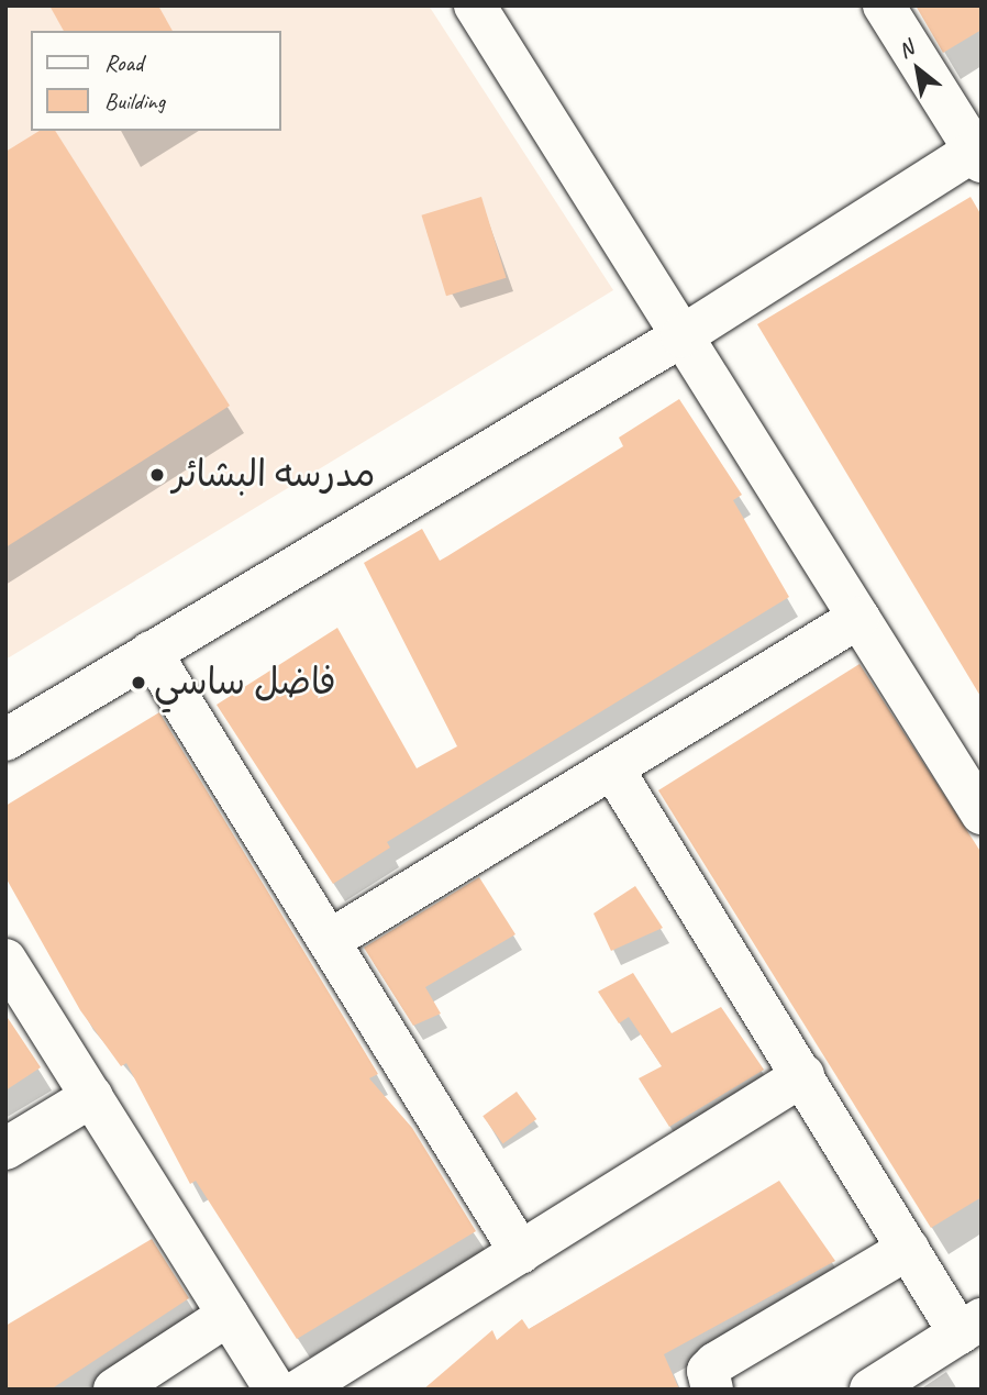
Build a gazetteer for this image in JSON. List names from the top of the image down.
{
  "places": ["مدرسه البشائر", "فاضل ساسي"],
  "legend": ["Road", "Building"],
  "north": "top left"
}
